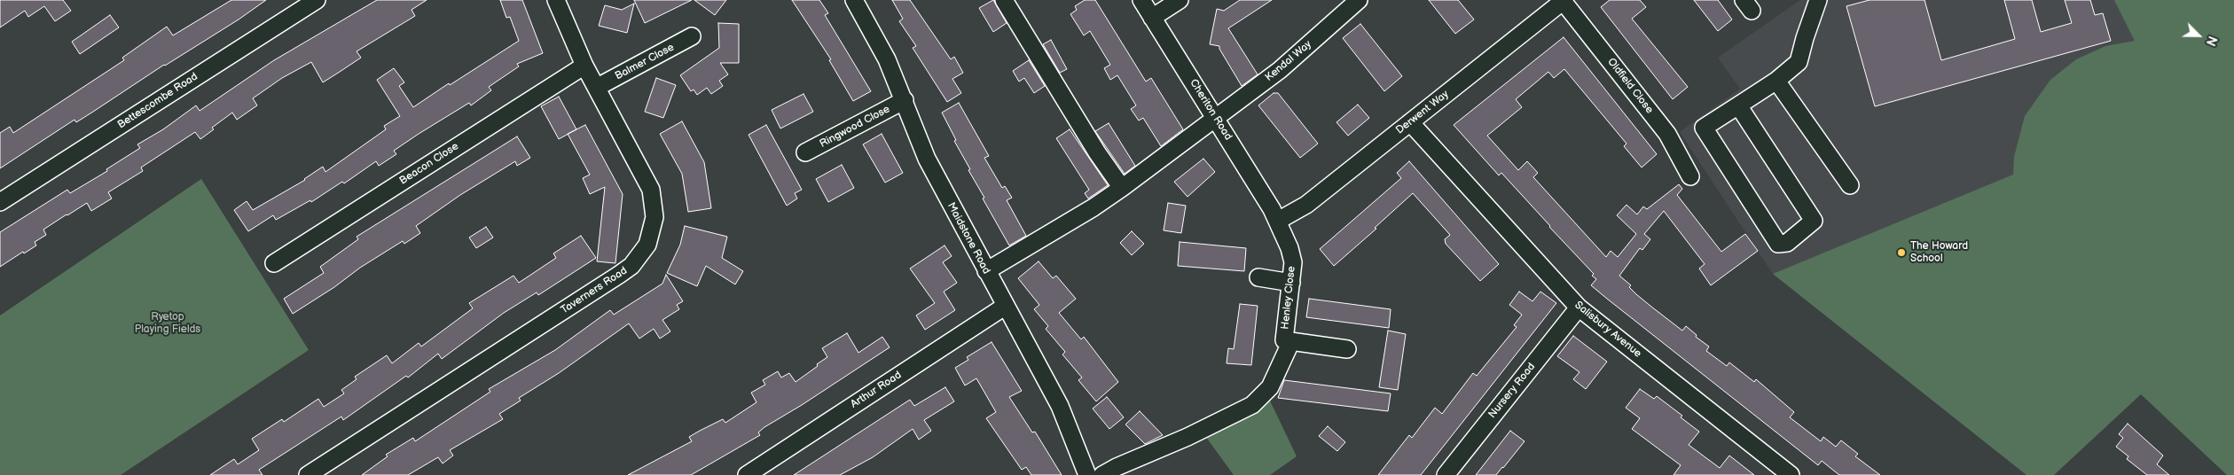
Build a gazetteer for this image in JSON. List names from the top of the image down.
{
  "streets": {
    "street": [
      "Kendal Way",
      "Balmer Close",
      "Oldfield Close",
      "Bettescombe Road",
      "Cheriton Road",
      "Derwent Way",
      "Ringwood Close",
      "Beacon Close",
      "Maidstone Road",
      "Taverners Road",
      "Henley Close",
      "Salisbury Avenue",
      "Arthur Road",
      "Nursery Road"
    ]
  },
  "crossings": [
    ["Kendal Way", "Cheriton Road"],
    ["Kendal Way", "Maidstone Road"],
    ["Balmer Close", "Taverners Road"],
    ["Oldfield Close", "Derwent Way"],
    ["Cheriton Road", "Derwent Way"],
    ["Cheriton Road", "Henley Close"],
    ["Derwent Way", "Henley Close"],
    ["Derwent Way", "Salisbury Avenue"],
    ["Ringwood Close", "Maidstone Road"],
    ["Beacon Close", "Taverners Road"],
    ["Maidstone Road", "Arthur Road"],
    ["Salisbury Avenue", "Nursery Road"]
  ],
  "parks": ["Ryetop Playing Fields"],
  "places": ["The Howard School"],
  "north": "bottom right"
}
